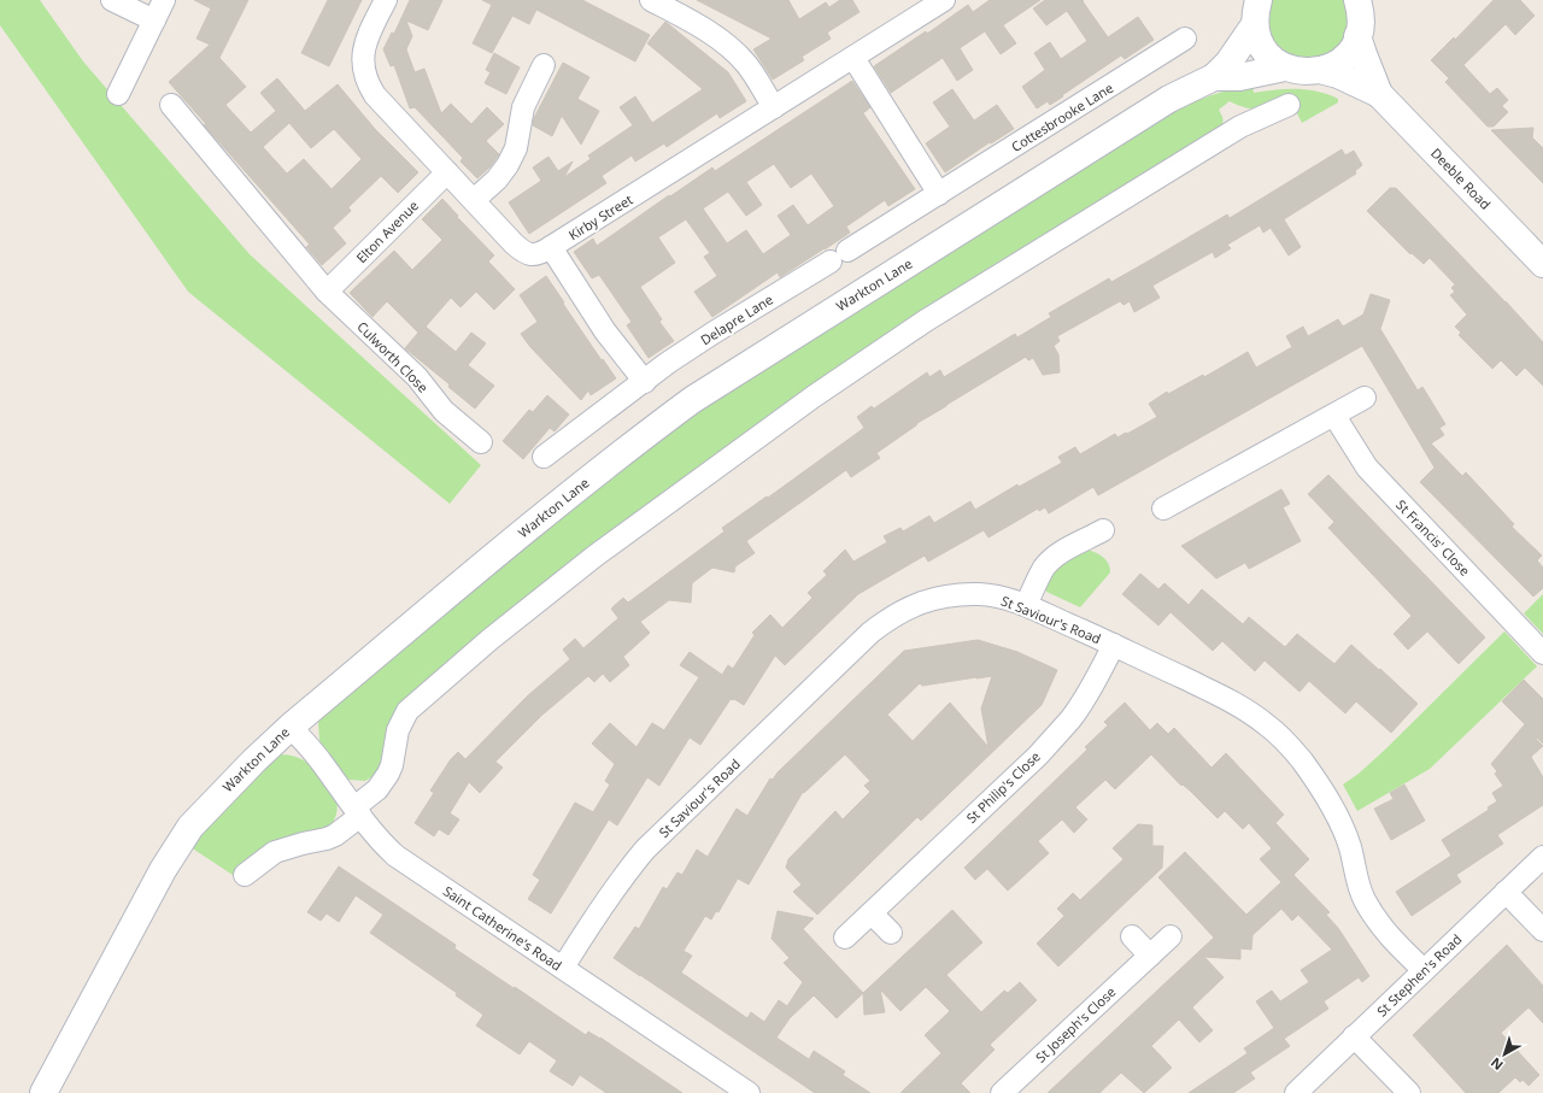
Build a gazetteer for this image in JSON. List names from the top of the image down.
{
  "streets": {
    "street": [
      "Cottesbrooke Lane",
      "Deeble Road",
      "Kirby Street",
      "Elton Avenue",
      "Warkton Lane",
      "Delapre Lane",
      "Culworth Close",
      "St Francis' Close",
      "St Saviour's Road",
      "St Philip's Close",
      "Saint Catherine's Road",
      "St Stephen's Road",
      "St Joseph's Close"
    ]
  },
  "crossings": [
    ["Cottesbrooke Lane", "Delapre Lane"],
    ["Kirby Street", "Elton Avenue"],
    ["Elton Avenue", "Culworth Close"],
    ["Warkton Lane", "Saint Catherine's Road"],
    ["St Saviour's Road", "St Philip's Close"],
    ["St Saviour's Road", "Saint Catherine's Road"],
    ["St Saviour's Road", "St Stephen's Road"]
  ],
  "north": "bottom left"
}
